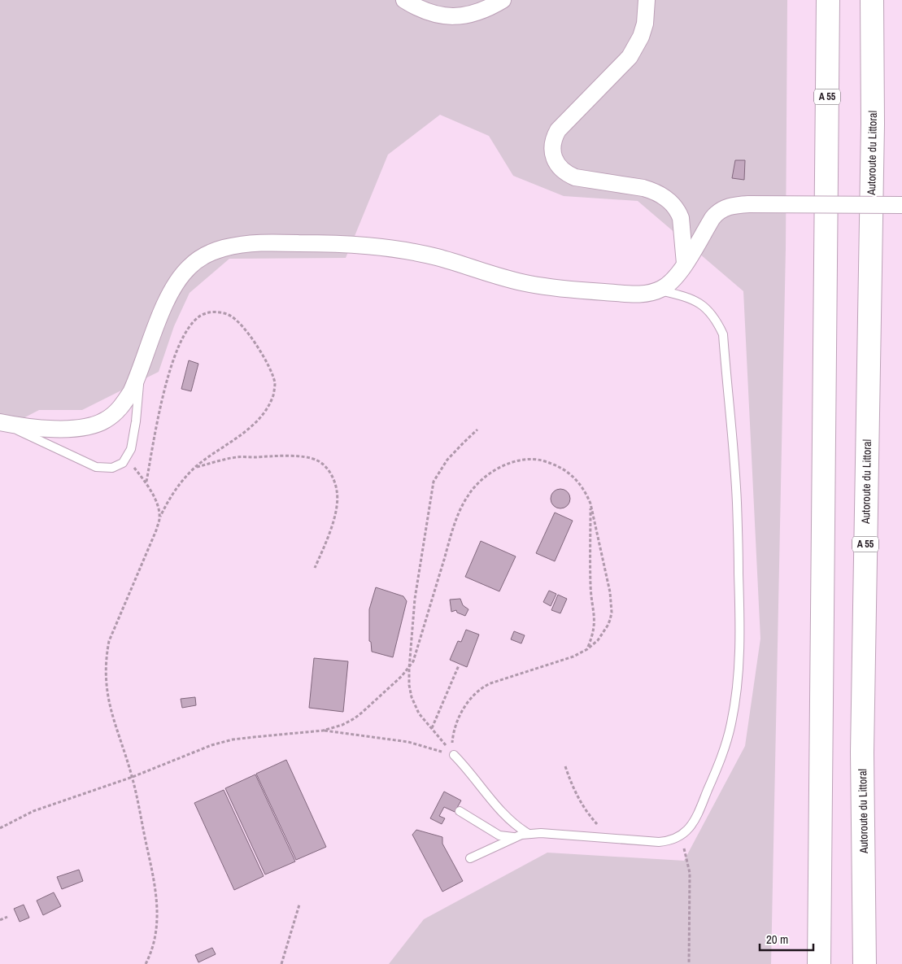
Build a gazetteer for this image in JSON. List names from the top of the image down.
{
  "streets": {
    "highway": ["A 55", "Autoroute du Littoral"]
  },
  "scale_bar": "20 m"
}
